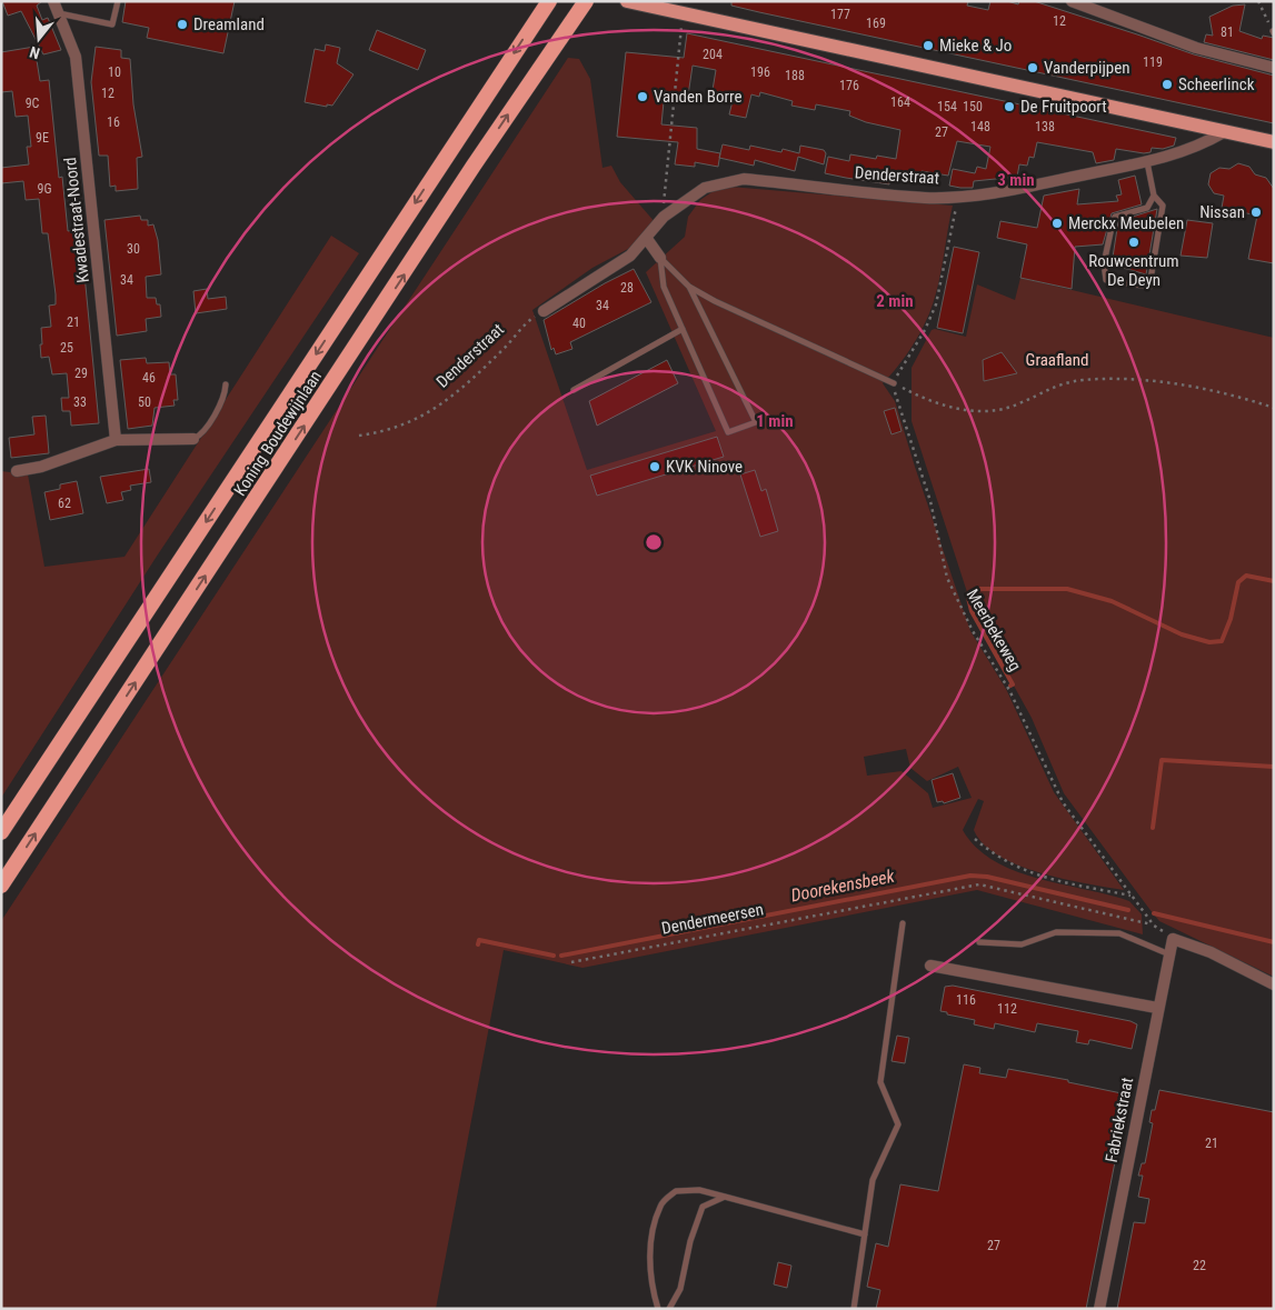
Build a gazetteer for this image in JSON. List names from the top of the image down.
{
  "streets": {
    "highway": ["Koning Boudewijnlaan"],
    "street": ["Denderstraat", "Kwadestraat-Noord", "Fabriekstraat"],
    "path": ["Meerbekeweg", "Dendermeersen"]
  },
  "crossings": [
    ["Meerbekeweg", "Dendermeersen"],
    ["Meerbekeweg", "Fabriekstraat"]
  ],
  "water": ["Doorekensbeek"],
  "parks": ["Graafland"],
  "places": [
    "Dreamland",
    "Mieke & Jo",
    "Vanderpijpen",
    "Scheerlinck",
    "Vanden Borre",
    "De Fruitpoort",
    "Nissan",
    "Merckx Meubelen",
    "Rouwcentrum De Deyn",
    "KVK Ninove"
  ],
  "house_numbers": [
    "177",
    "12",
    "169",
    "81",
    "204",
    "119",
    "10",
    "196",
    "188",
    "176",
    "12",
    "164",
    "9C",
    "154",
    "150",
    "16",
    "148",
    "138",
    "27",
    "9E",
    "9G",
    "30",
    "34",
    "28",
    "34",
    "21",
    "40",
    "25",
    "29",
    "46",
    "33",
    "50",
    "62",
    "116",
    "112",
    "21",
    "27",
    "22"
  ],
  "north": "bottom",
  "rings": ["3 min", "2 min", "1 min"]
}
